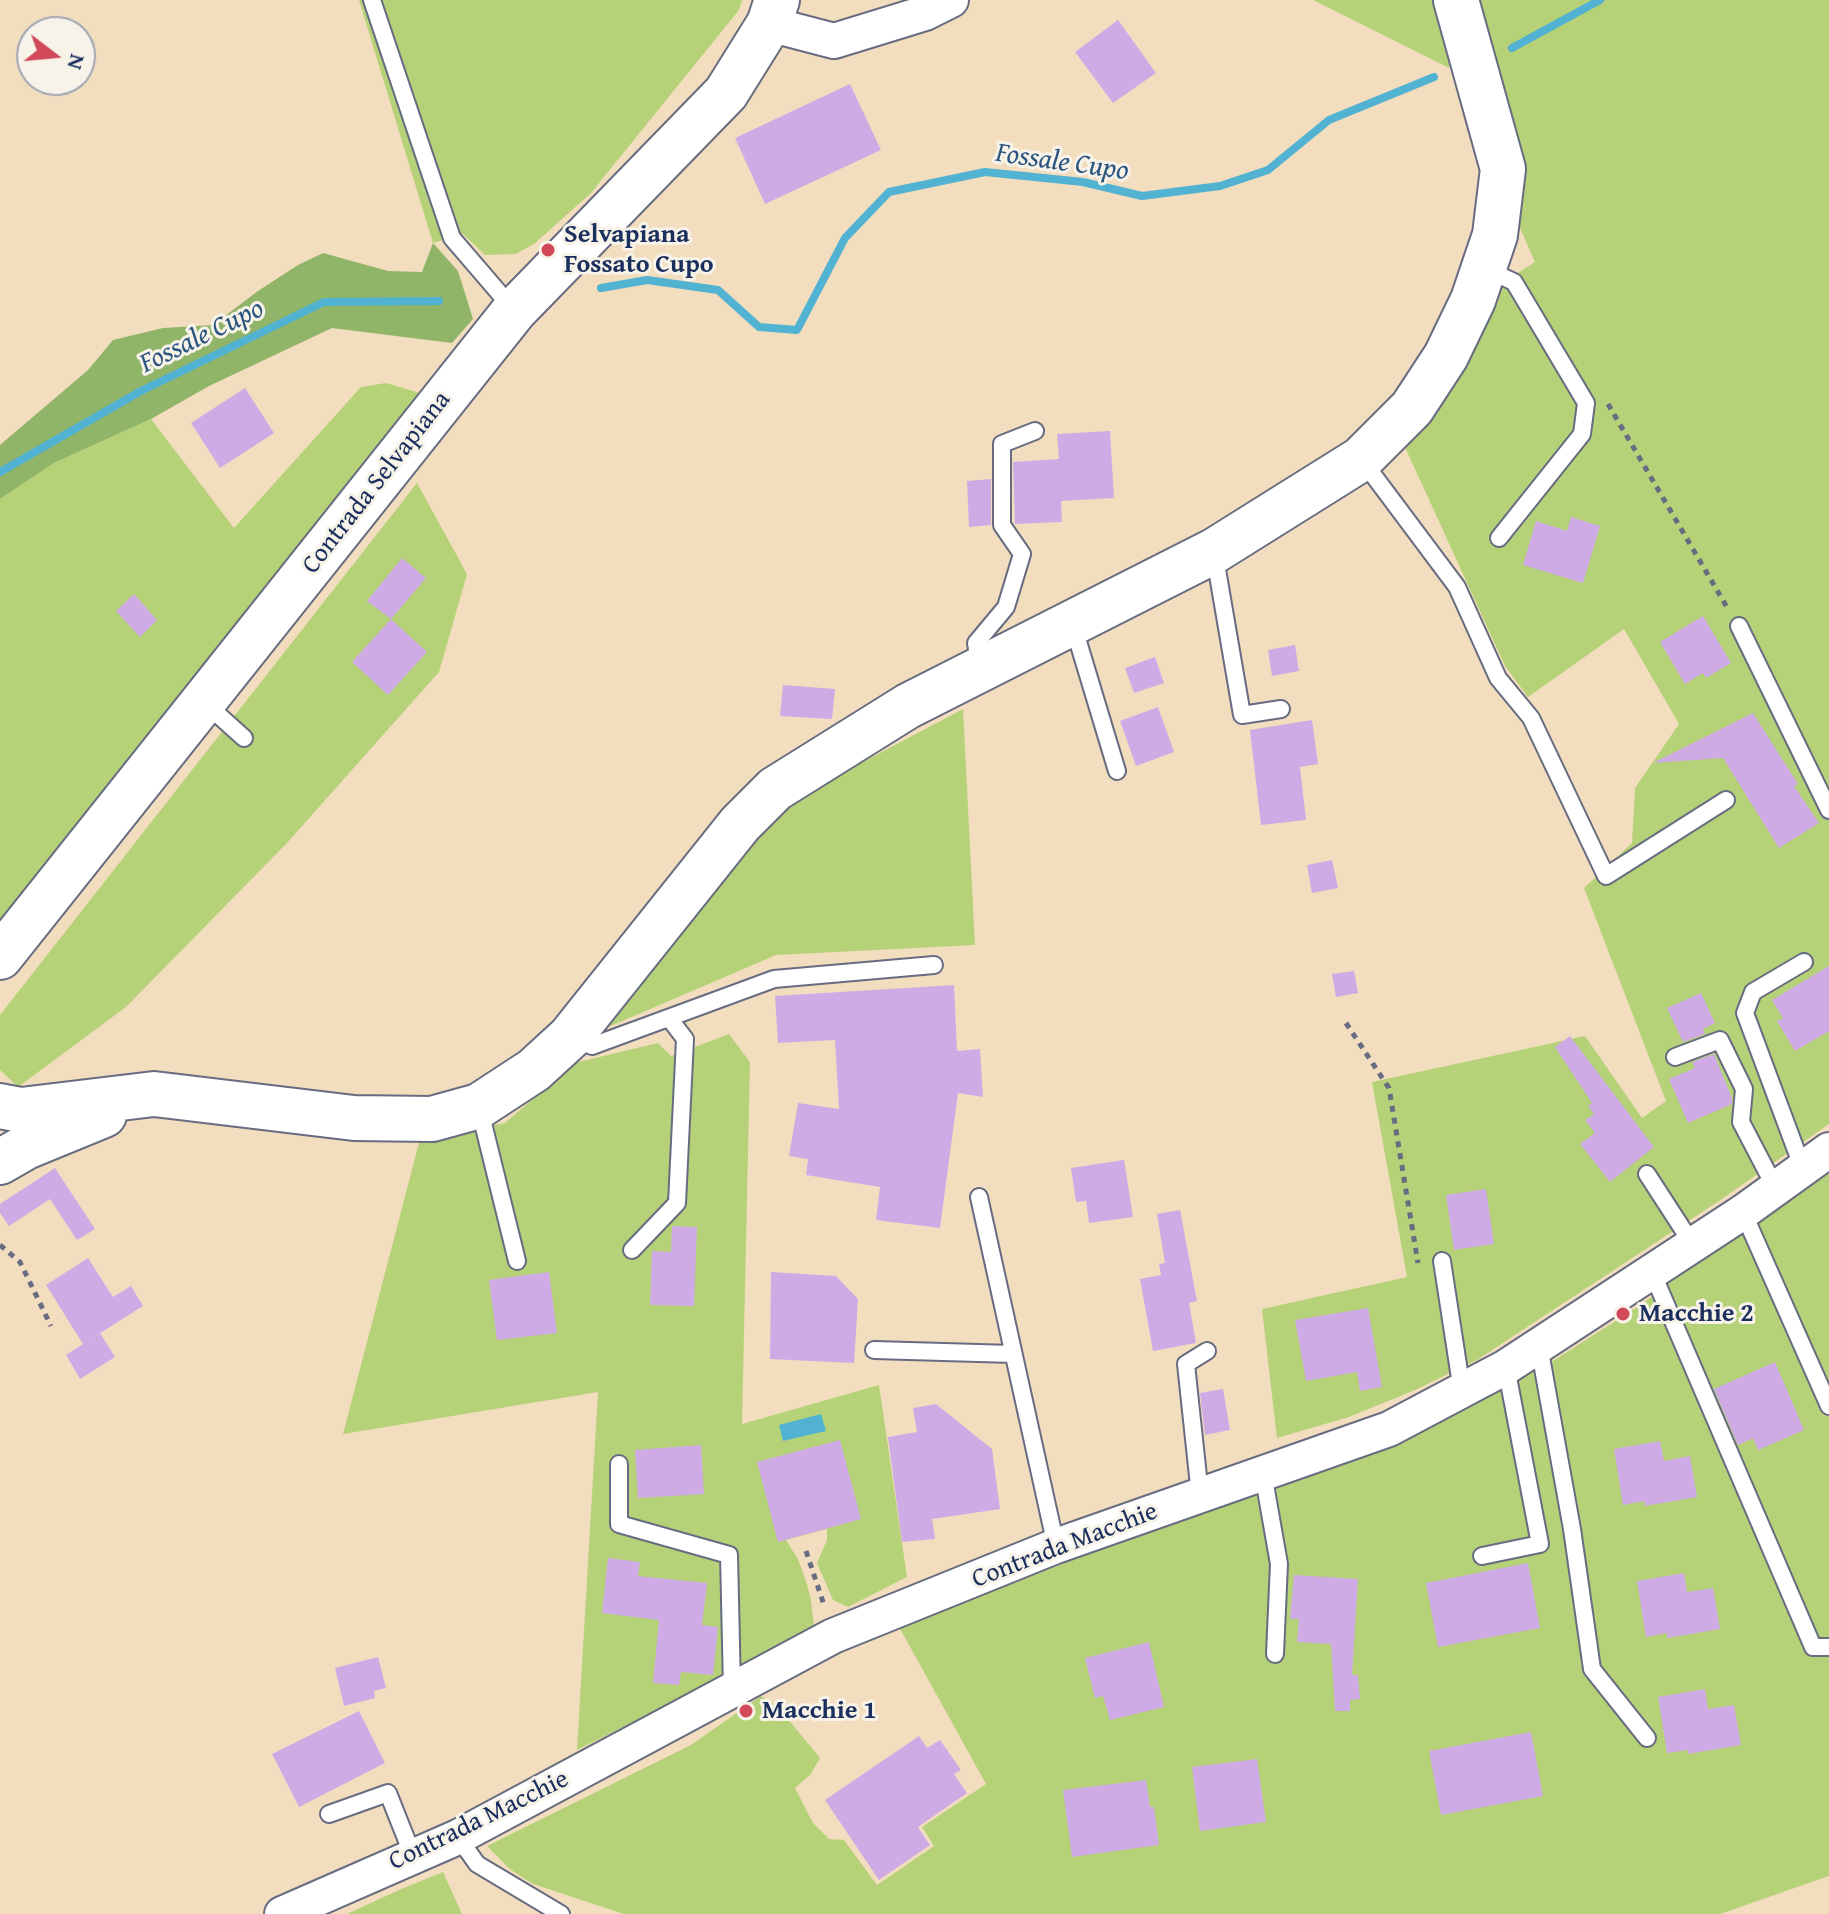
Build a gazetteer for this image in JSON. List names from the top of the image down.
{
  "streets": {
    "main road": ["Contrada Selvapiana"],
    "street": ["Contrada Macchie"]
  },
  "water": ["Fossale Cupo"],
  "places": ["Selvapiana Fossato Cupo", "Macchie 2", "Macchie 1"],
  "north": "right"
}
